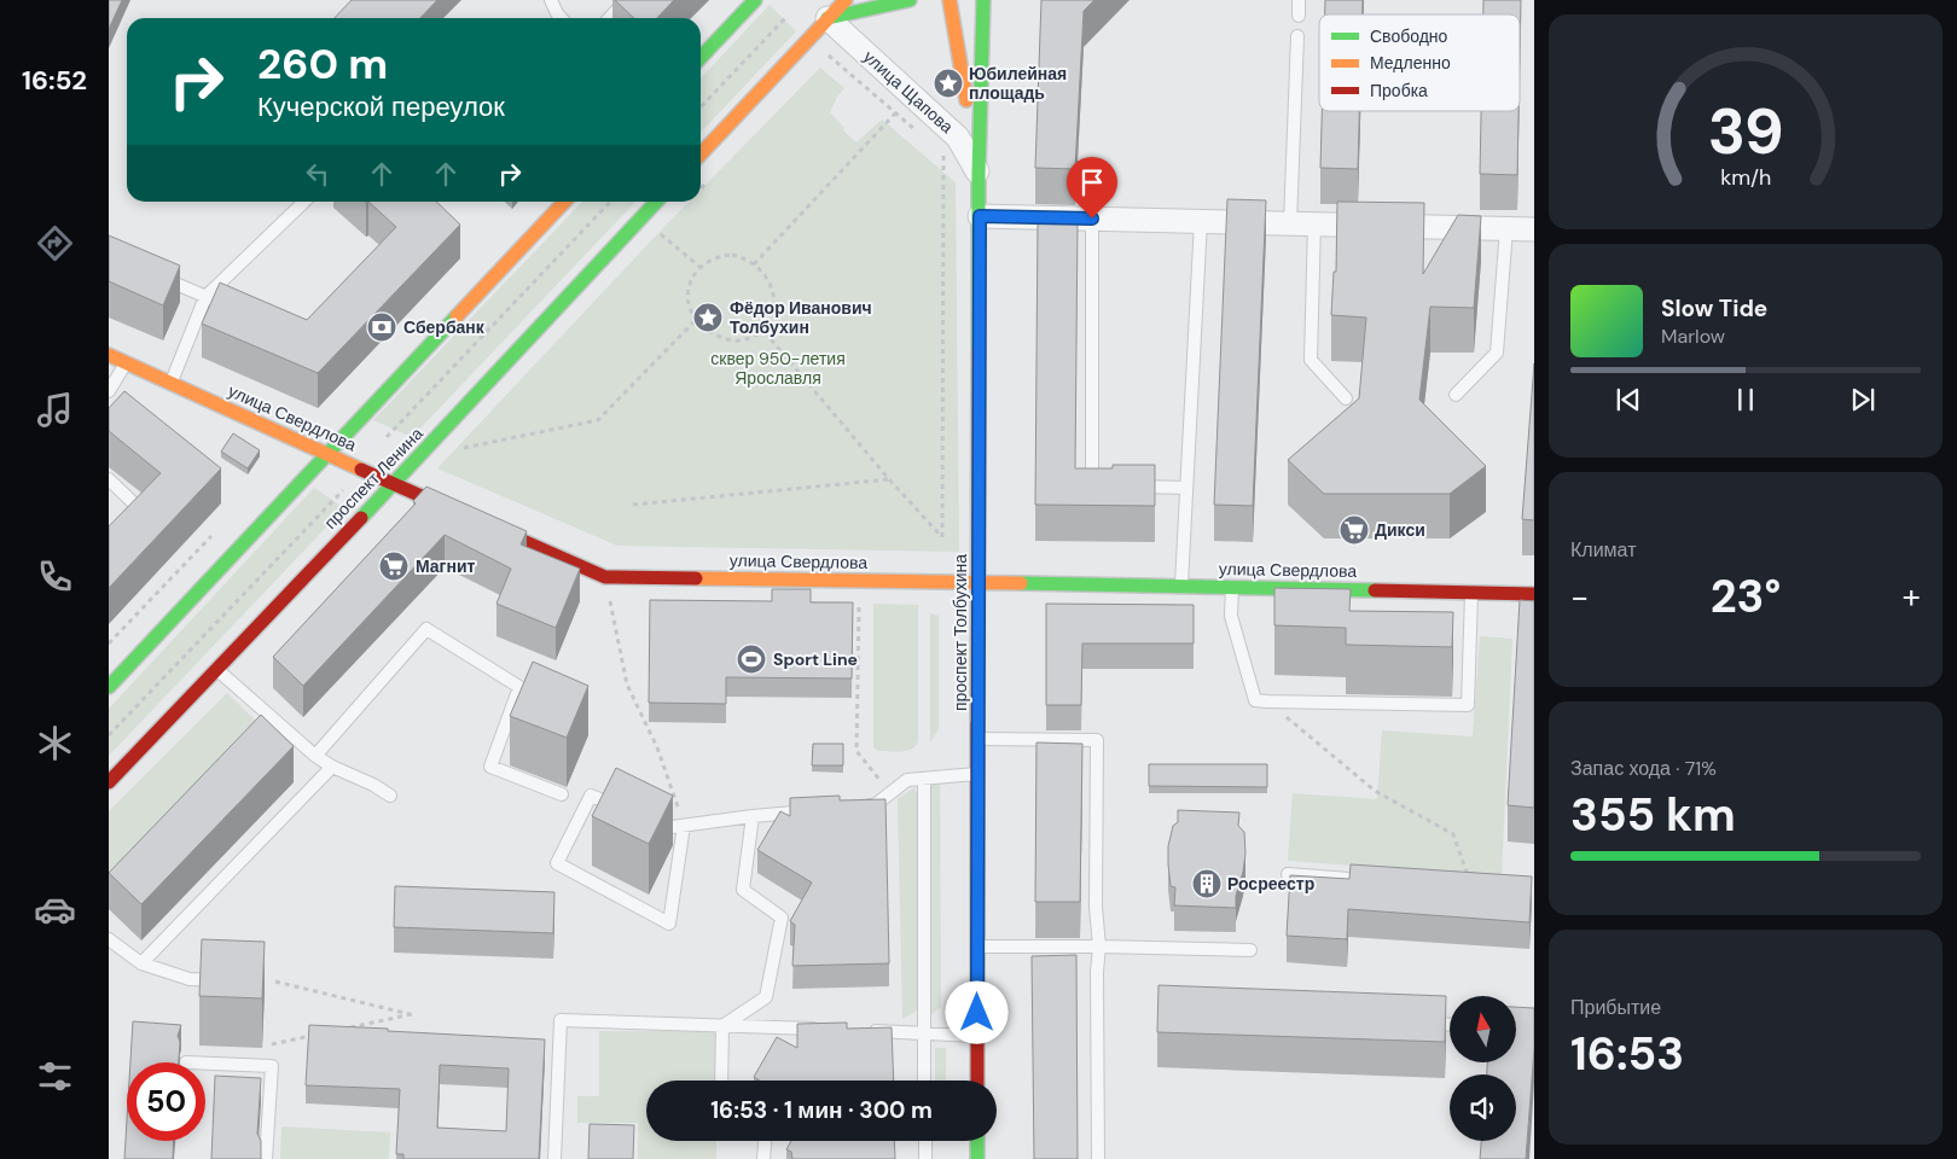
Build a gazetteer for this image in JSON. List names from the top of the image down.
{
  "streets": {
    "main road": ["улица Свердлова", "проспект Ленина", "проспект Толбухина"],
    "street": ["улица Щапова"]
  },
  "crossings": [
    ["улица Щапова", "проспект Толбухина"],
    ["улица Свердлова", "проспект Ленина"],
    ["улица Свердлова", "проспект Толбухина"]
  ],
  "parks": ["сквер 950-летия Ярославля"],
  "places": {
    "place": ["Юбилейная площадь", "Фёдор Иванович Толбухин"],
    "bank": ["Сбербанк"],
    "supermarket": ["Дикси", "Магнит"],
    "sports": ["Sport Line"],
    "building": ["Росреестр"]
  },
  "legend": ["Свободно", "Медленно", "Пробка"],
  "north": "top",
  "page": {
    "tabs": "16:52",
    "turn": ["260 m", "Кучерской переулок"],
    "song": ["Slow Tide", "Marlow"],
    "tile": [
      "Климат",
      ["Запас хода · 71%", "355 km"],
      ["Прибытие", "16:53"]
    ],
    "heat": ["−", "23°", "+"],
    "limit": "50",
    "trip": "16:53 · 1 мин · 300 m",
    "gauge": ["39", "km/h"]
  }
}
